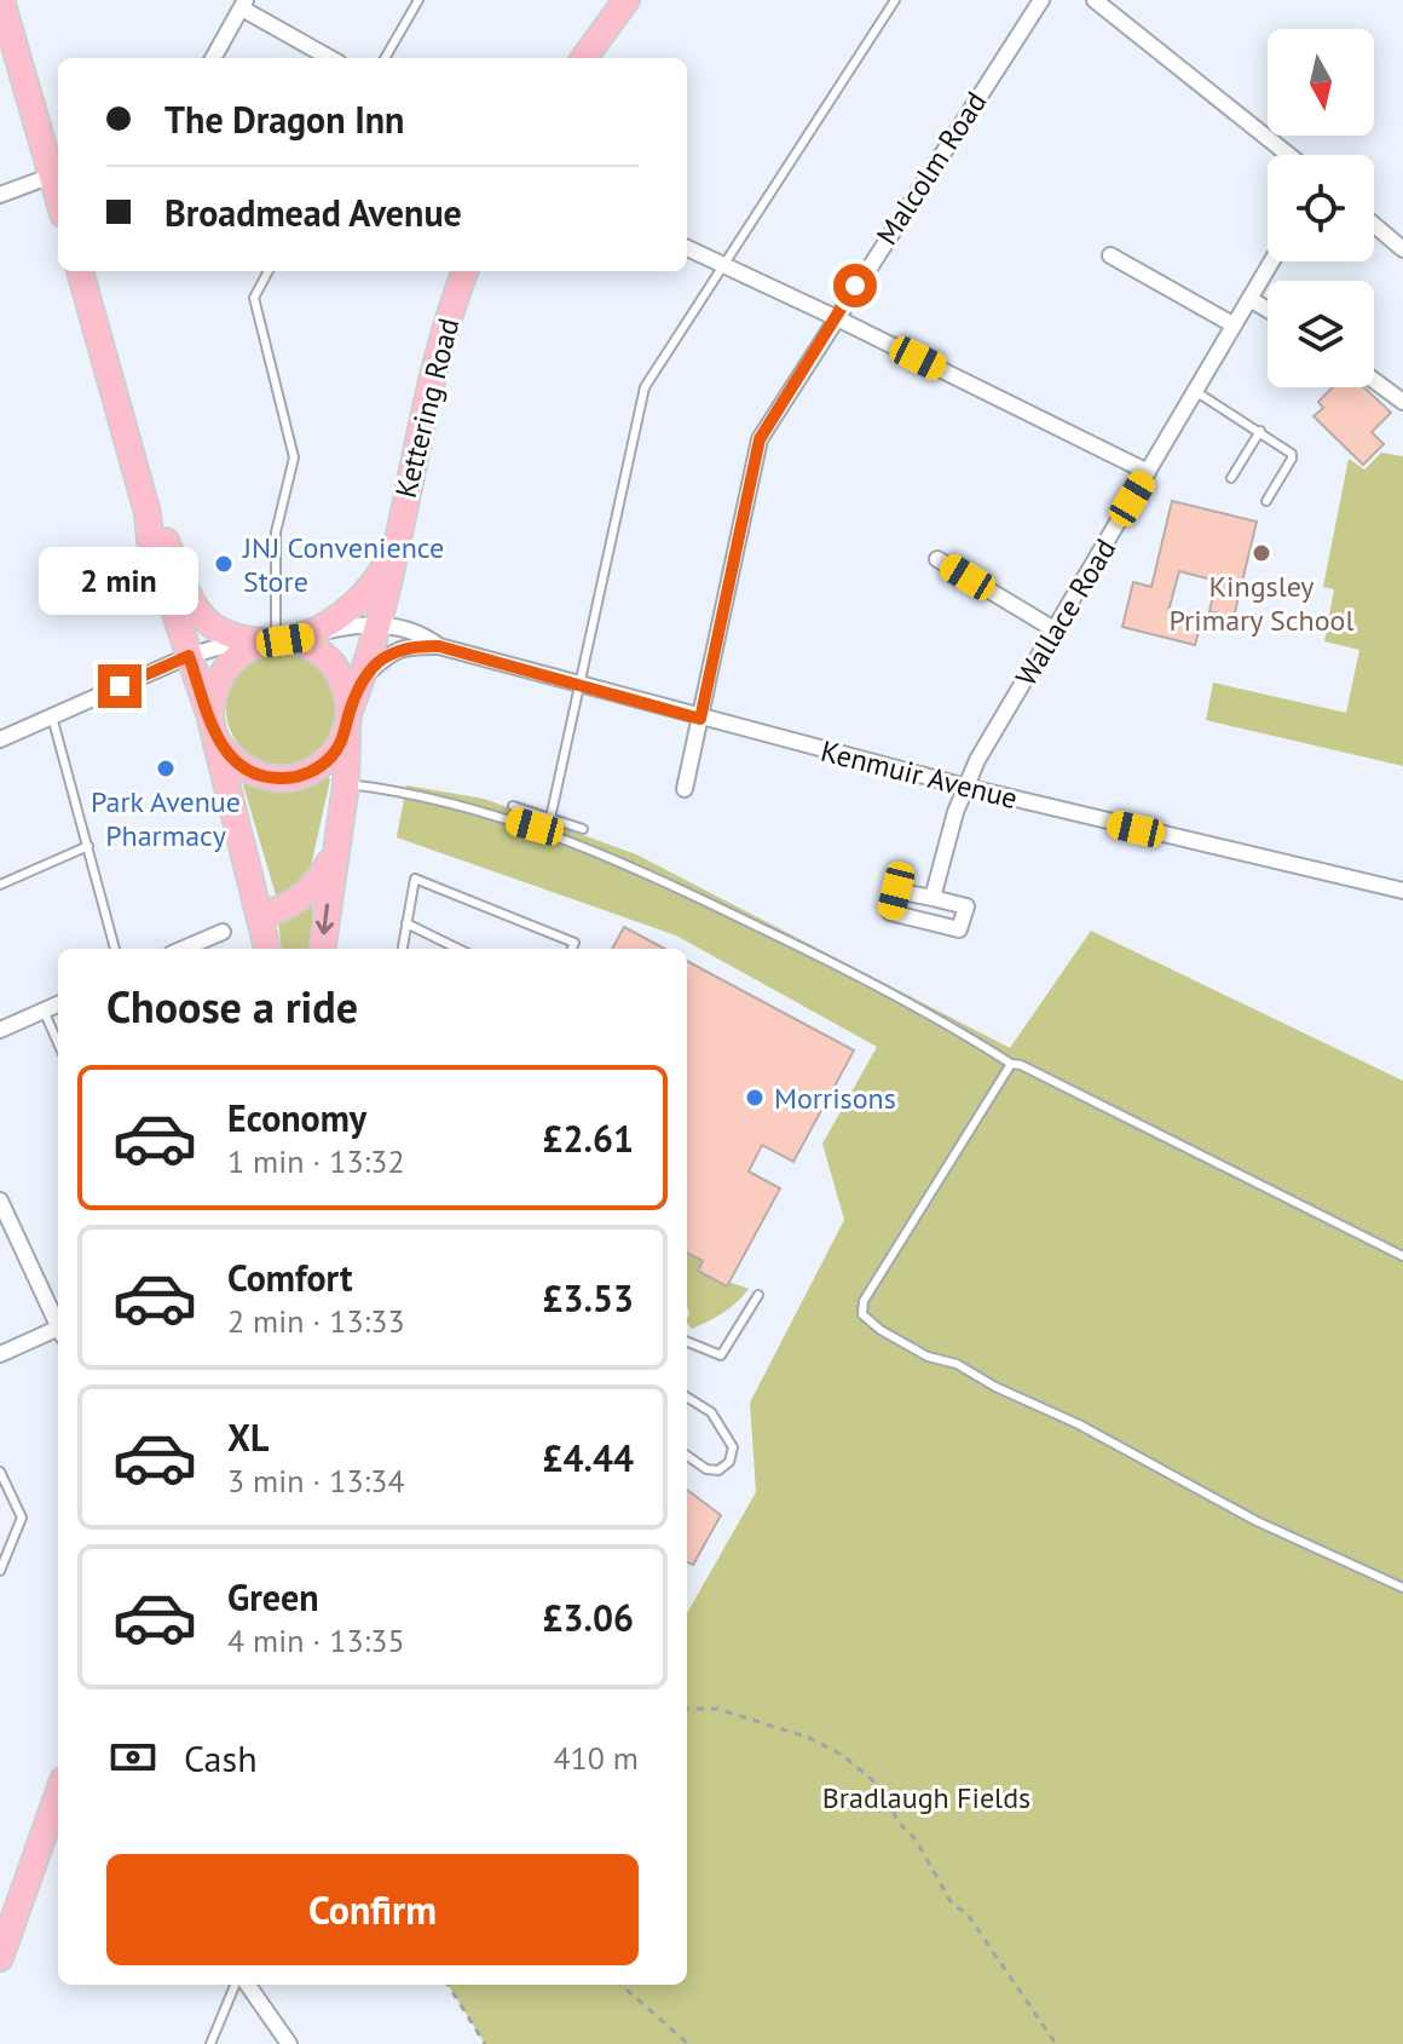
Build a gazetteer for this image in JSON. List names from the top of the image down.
{
  "streets": {
    "main road": ["Kettering Road"],
    "street": ["Malcolm Road", "Wallace Road", "Kenmuir Avenue"]
  },
  "crossings": [
    ["Malcolm Road", "Kenmuir Avenue"],
    ["Kettering Road", "Kenmuir Avenue"],
    ["Wallace Road", "Kenmuir Avenue"]
  ],
  "parks": ["Bradlaugh Fields"],
  "places": [
    "Kingsley Primary School",
    "JNJ Convenience Store",
    "Park Avenue Pharmacy",
    "Morrisons"
  ],
  "north": "bottom",
  "page": {
    "banner": ["The Dragon Inn", "Broadmead Avenue"],
    "bubble": "2 min",
    "heading": "Choose a ride",
    "list": [
      {
        "name": "Economy",
        "note": "1 min · 13:32",
        "value": "£2.61"
      },
      {
        "name": "Comfort",
        "note": "2 min · 13:33",
        "value": "£3.53"
      },
      {
        "name": "XL",
        "note": "3 min · 13:34",
        "value": "£4.44"
      },
      {
        "name": "Green",
        "note": "4 min · 13:35",
        "value": "£3.06"
      }
    ],
    "pay": ["Cash", "410 m"],
    "buttons": "Confirm"
  }
}
